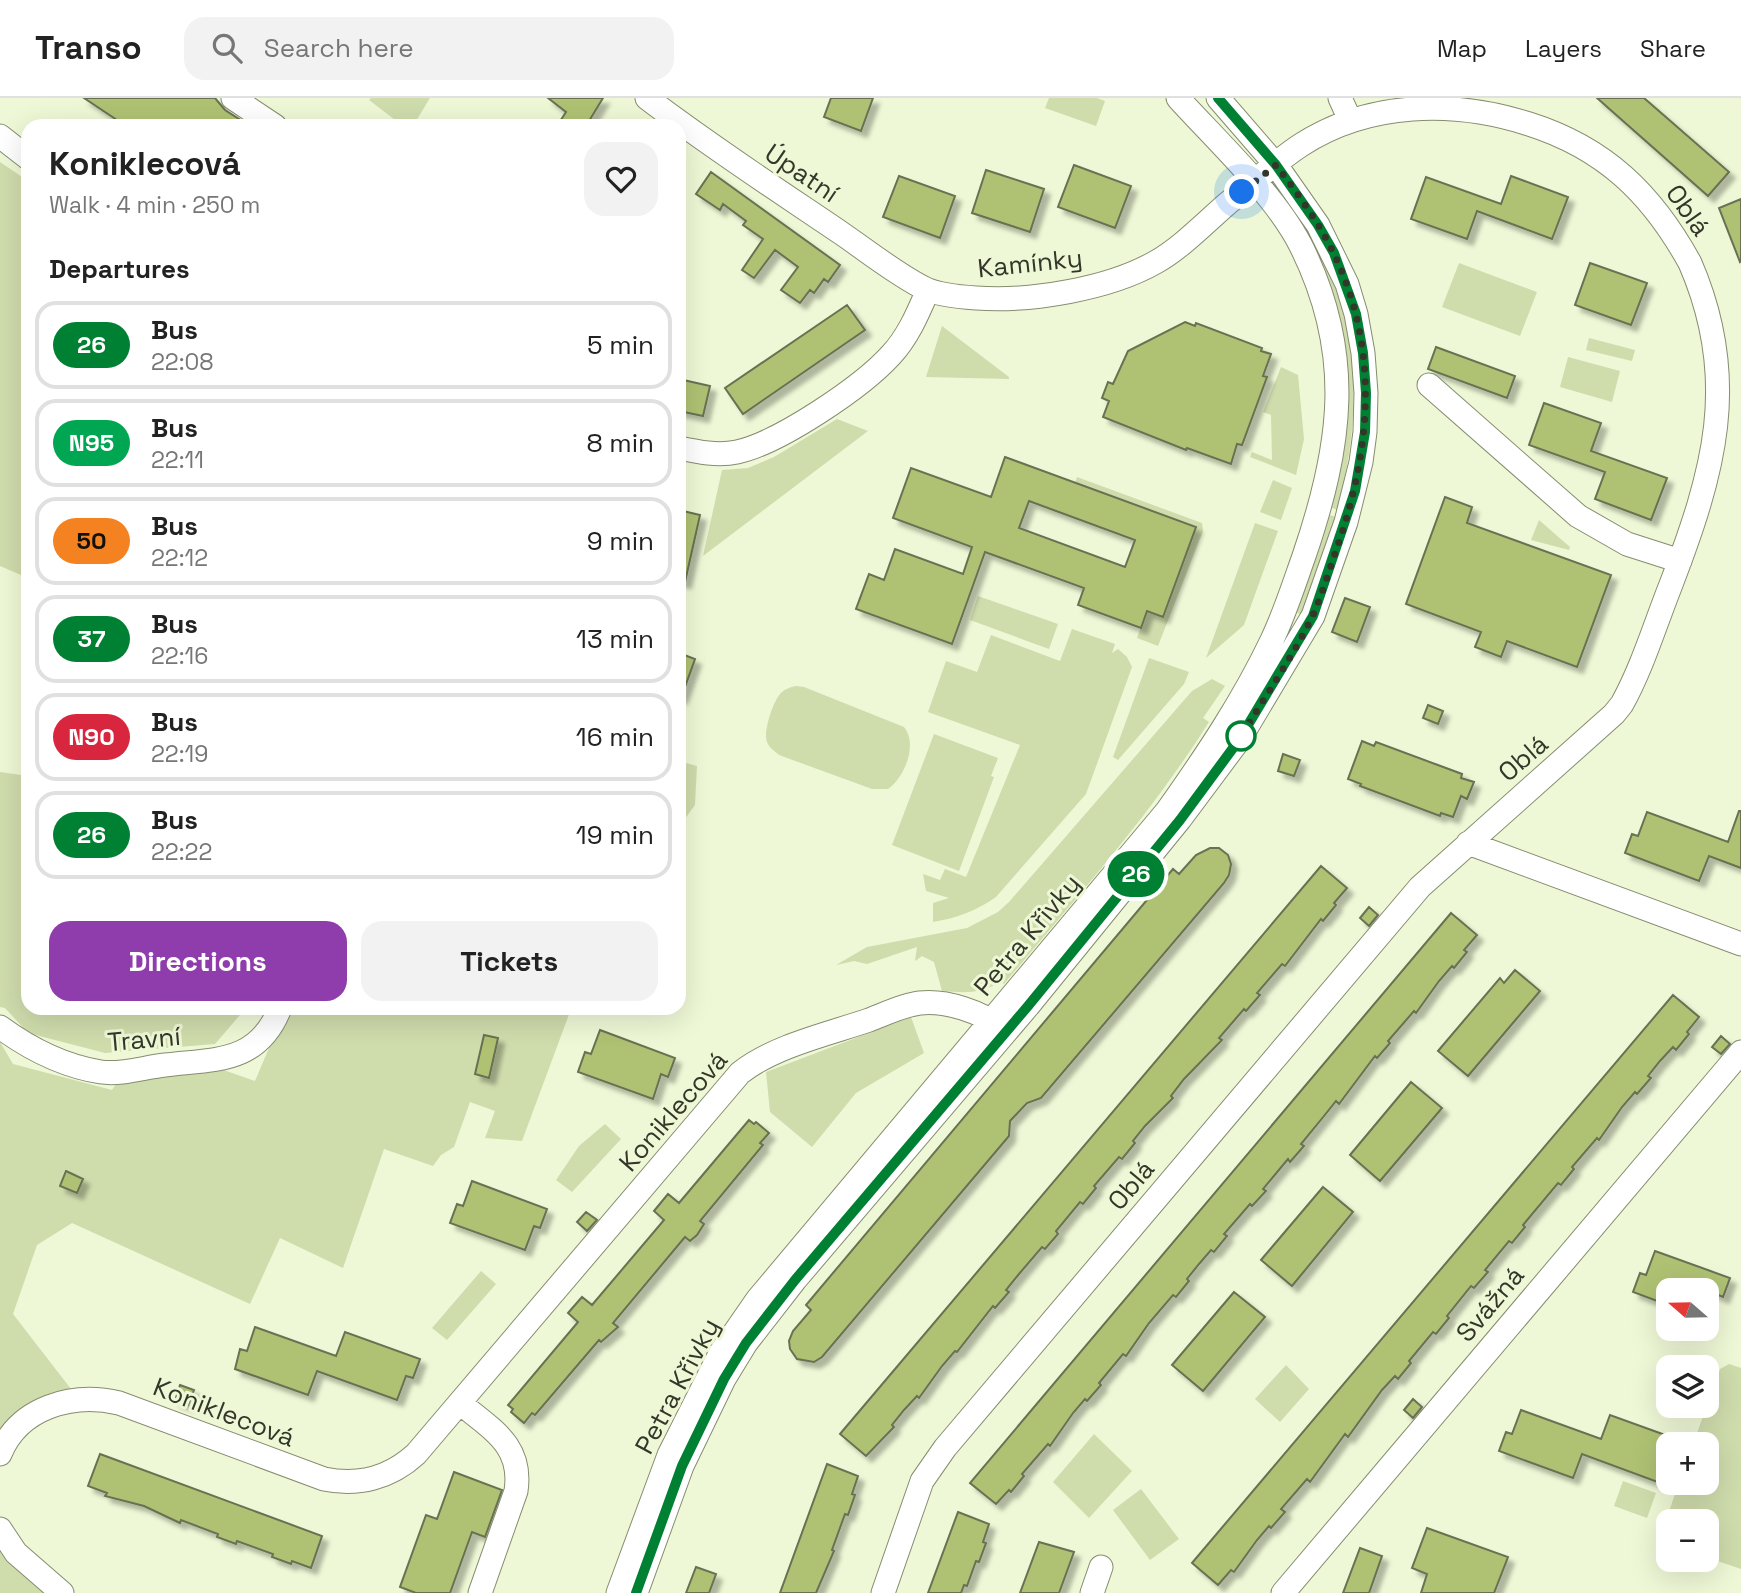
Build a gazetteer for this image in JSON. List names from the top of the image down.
{
  "streets": {
    "street": [
      "Úpatní",
      "Oblá",
      "Kamínky",
      "Petra Křivky",
      "Travní",
      "Koniklecová",
      "Svážná"
    ]
  },
  "crossings": [
    ["Úpatní", "Kamínky"],
    ["Oblá", "Kamínky"],
    ["Oblá", "Petra Křivky"],
    ["Kamínky", "Petra Křivky"],
    ["Petra Křivky", "Koniklecová"]
  ],
  "lines": ["bus line 26"],
  "north": "left",
  "page": {
    "header": "Transo",
    "search": "Search here",
    "nav": ["Map", "Layers", "Share"],
    "on_map": "26",
    "heading": [
      ["Koniklecová", "Walk · 4 min · 250 m"],
      "Departures"
    ],
    "list": [
      {
        "mark": "26",
        "name": "Bus",
        "note": "22:08",
        "value": "5 min"
      },
      {
        "mark": "N95",
        "name": "Bus",
        "note": "22:11",
        "value": "8 min"
      },
      {
        "mark": "50",
        "name": "Bus",
        "note": "22:12",
        "value": "9 min"
      },
      {
        "mark": "37",
        "name": "Bus",
        "note": "22:16",
        "value": "13 min"
      },
      {
        "mark": "N90",
        "name": "Bus",
        "note": "22:19",
        "value": "16 min"
      },
      {
        "mark": "26",
        "name": "Bus",
        "note": "22:22",
        "value": "19 min"
      }
    ],
    "buttons": ["Directions", "Tickets"],
    "map_buttons": ["+", "−"]
  }
}
